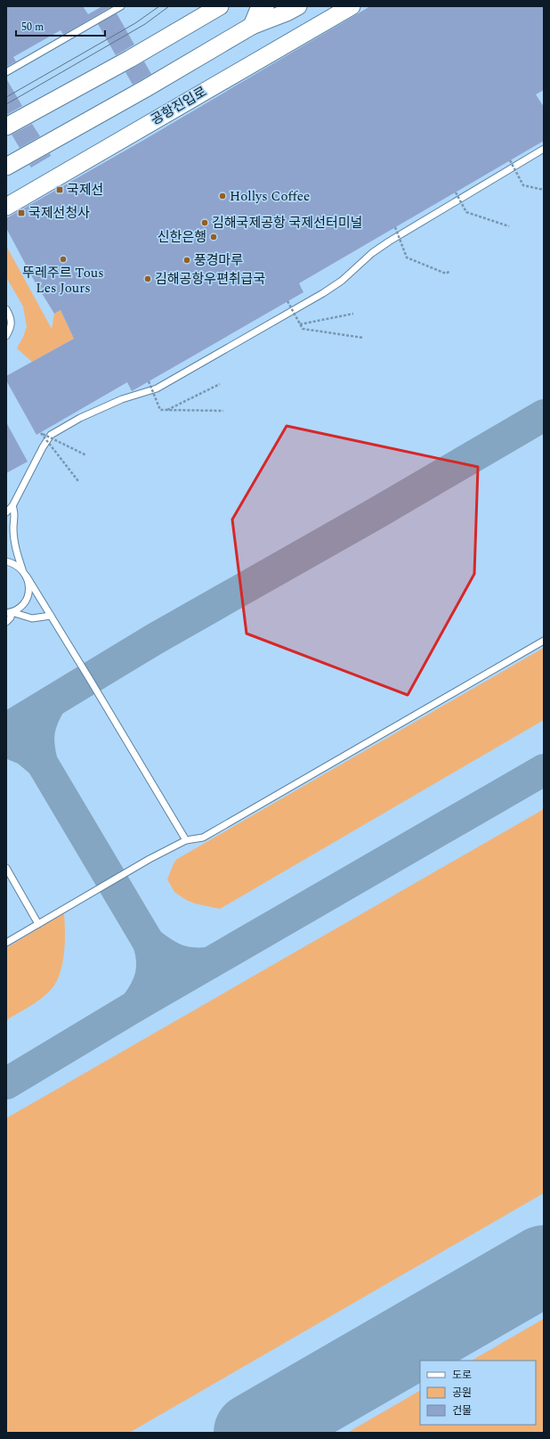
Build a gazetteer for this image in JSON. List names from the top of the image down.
{
  "streets": {
    "main road": ["공항진입로"]
  },
  "places": {
    "transit": ["국제선", "국제선청사"],
    "other": [
      "Hollys Coffee",
      "김해국제공항 국제선터미널",
      "신한은행",
      "뚜레주르 Tous Les Jours",
      "풍경마루",
      "김해공항우편취급국"
    ]
  },
  "legend": ["도로", "공원", "건물"],
  "scale_bar": "50 m"
}
